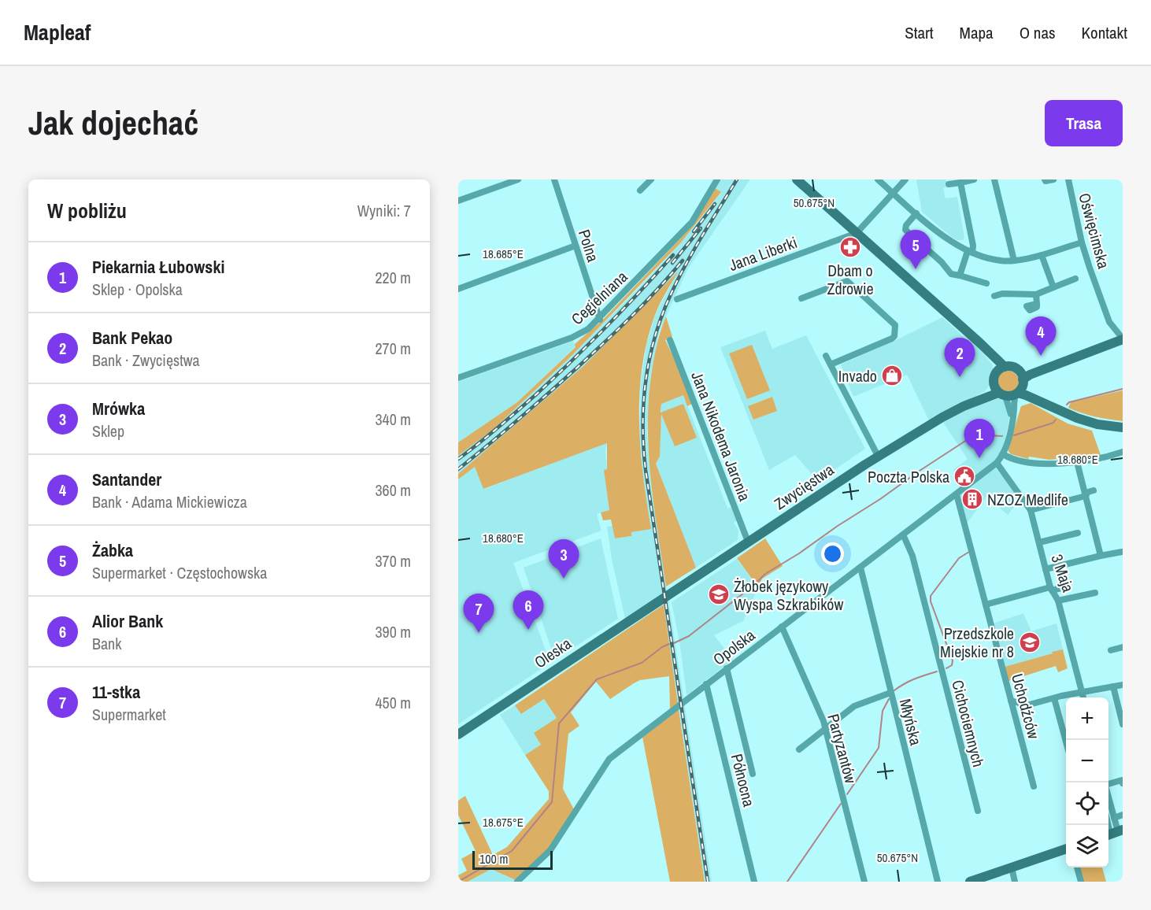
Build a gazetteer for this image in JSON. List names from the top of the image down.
{
  "streets": {
    "street": [
      "Oświęcimska",
      "Polna",
      "Jana Liberki",
      "Cegielniana",
      "Jana Nikodema Jaronia",
      "Zwycięstwa",
      "3 Maja",
      "Opolska",
      "Oleska",
      "Uchodźców",
      "Młyńska",
      "Cichociemnych",
      "Partyzantów",
      "Północna"
    ]
  },
  "crossings": [
    ["Oświęcimska", "Zwycięstwa"],
    ["Polna", "Cegielniana"],
    ["Jana Nikodema Jaronia", "Zwycięstwa"],
    ["Zwycięstwa", "Oleska"],
    ["3 Maja", "Opolska"],
    ["Opolska", "Uchodźców"],
    ["Opolska", "Młyńska"],
    ["Opolska", "Cichociemnych"],
    ["Opolska", "Partyzantów"],
    ["Opolska", "Północna"]
  ],
  "places": {
    "pharmacy": ["Dbam o Zdrowie"],
    "shop": ["Invado"],
    "public building": ["Poczta Polska"],
    "building": ["NZOZ Medlife"],
    "school or university": ["Żłobek językowy Wyspa Szkrabików", "Przedszkole Miejskie nr 8"]
  },
  "scale_bar": "100 m",
  "page": {
    "header": "Mapleaf",
    "nav": [
      "Start",
      "Mapa",
      "O nas",
      "Kontakt"
    ],
    "buttons": "Trasa",
    "title": "Jak dojechać",
    "heading": ["W pobliżu", "Wyniki: 7"],
    "pins": [
      "5",
      "4",
      "2",
      "1",
      "3",
      "6",
      "7"
    ],
    "list": [
      {
        "mark": "1",
        "name": "Piekarnia Łubowski",
        "note": "Sklep · Opolska",
        "value": "220 m"
      },
      {
        "mark": "2",
        "name": "Bank Pekao",
        "note": "Bank · Zwycięstwa",
        "value": "270 m"
      },
      {
        "mark": "3",
        "name": "Mrówka",
        "note": "Sklep",
        "value": "340 m"
      },
      {
        "mark": "4",
        "name": "Santander",
        "note": "Bank · Adama Mickiewicza",
        "value": "360 m"
      },
      {
        "mark": "5",
        "name": "Żabka",
        "note": "Supermarket · Częstochowska",
        "value": "370 m"
      },
      {
        "mark": "6",
        "name": "Alior Bank",
        "note": "Bank",
        "value": "390 m"
      },
      {
        "mark": "7",
        "name": "11-stka",
        "note": "Supermarket",
        "value": "450 m"
      }
    ],
    "map_buttons": ["+", "−"],
    "scale": "100 m"
  },
  "coordinates": [
    "50.675°N",
    "18.685°E",
    "18.680°E",
    "18.675°E"
  ]
}
